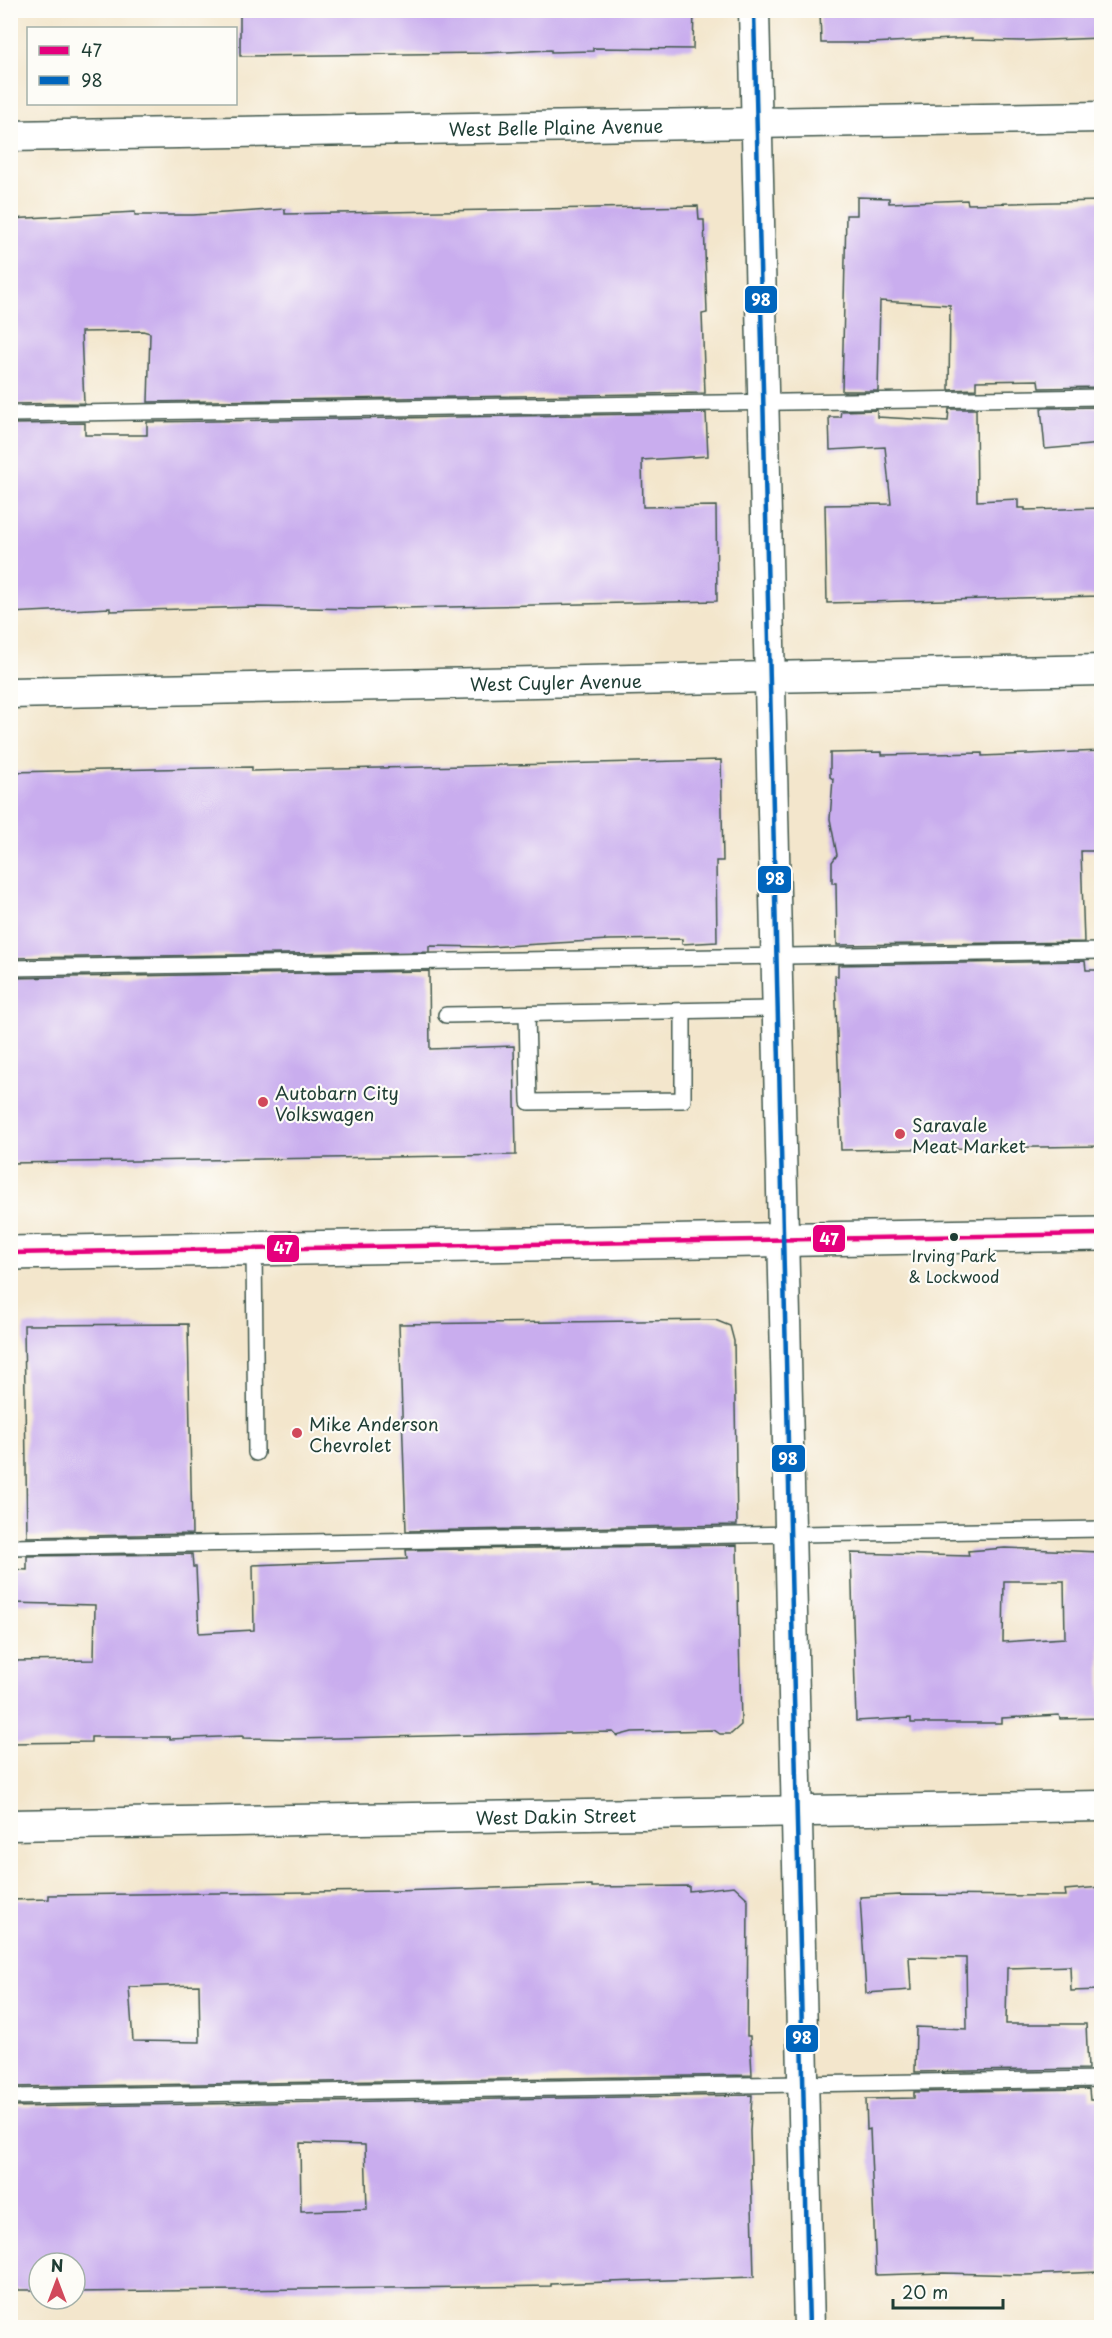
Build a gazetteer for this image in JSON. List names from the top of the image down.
{
  "streets": {
    "street": ["West Belle Plaine Avenue", "West Cuyler Avenue", "West Dakin Street"]
  },
  "places": [
    "Autobarn City Volkswagen",
    "Saravale Meat Market",
    "Irving Park & Lockwood",
    "Mike Anderson Chevrolet"
  ],
  "lines": ["transit line 98", "transit line 47"],
  "legend": ["47", "98"],
  "scale_bar": "20 m",
  "north": "top"
}
